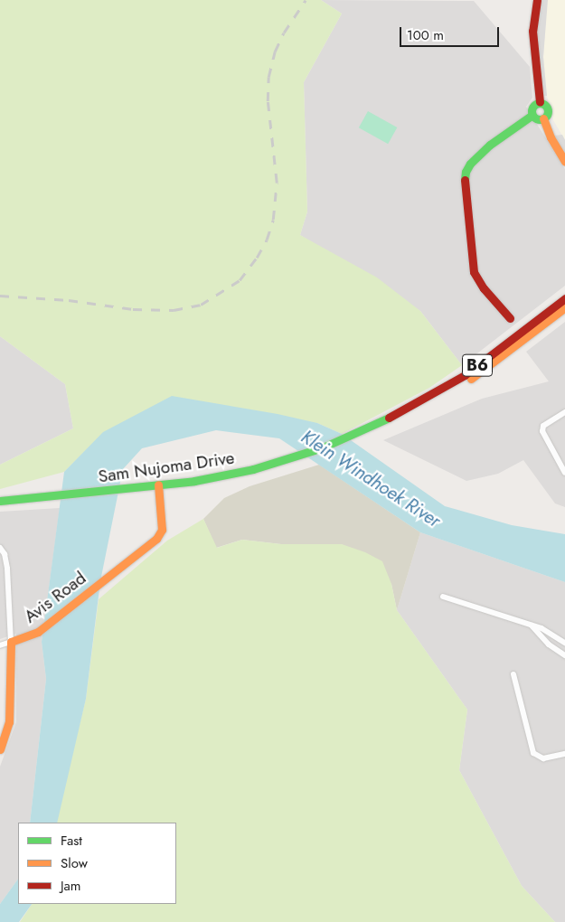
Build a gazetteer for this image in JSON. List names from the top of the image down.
{
  "streets": {
    "main road": ["B6", "Sam Nujoma Drive", "Avis Road"]
  },
  "crossings": [
    ["Sam Nujoma Drive", "Avis Road"]
  ],
  "water": ["Klein Windhoek River"],
  "legend": ["Fast", "Slow", "Jam"],
  "scale_bar": "100 m"
}
